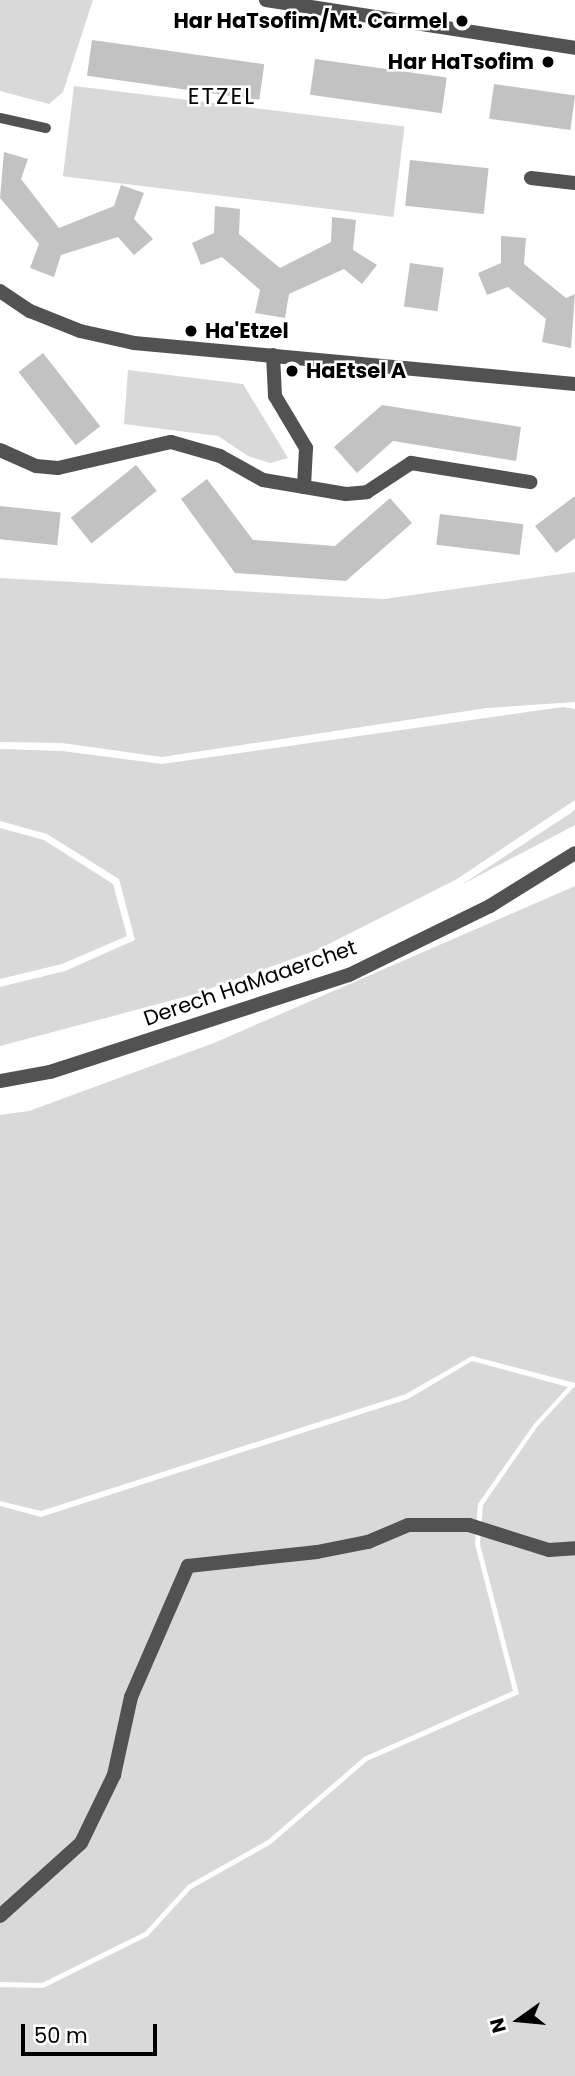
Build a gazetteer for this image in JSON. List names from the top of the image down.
{
  "streets": {
    "street": ["Derech HaMaaerchet"]
  },
  "districts": ["ETZEL"],
  "places": [
    "Har HaTsofim/Mt. Carmel",
    "Har HaTsofim",
    "Ha'Etzel",
    "HaEtsel A"
  ],
  "scale_bar": "50 m",
  "north": "left"
}
